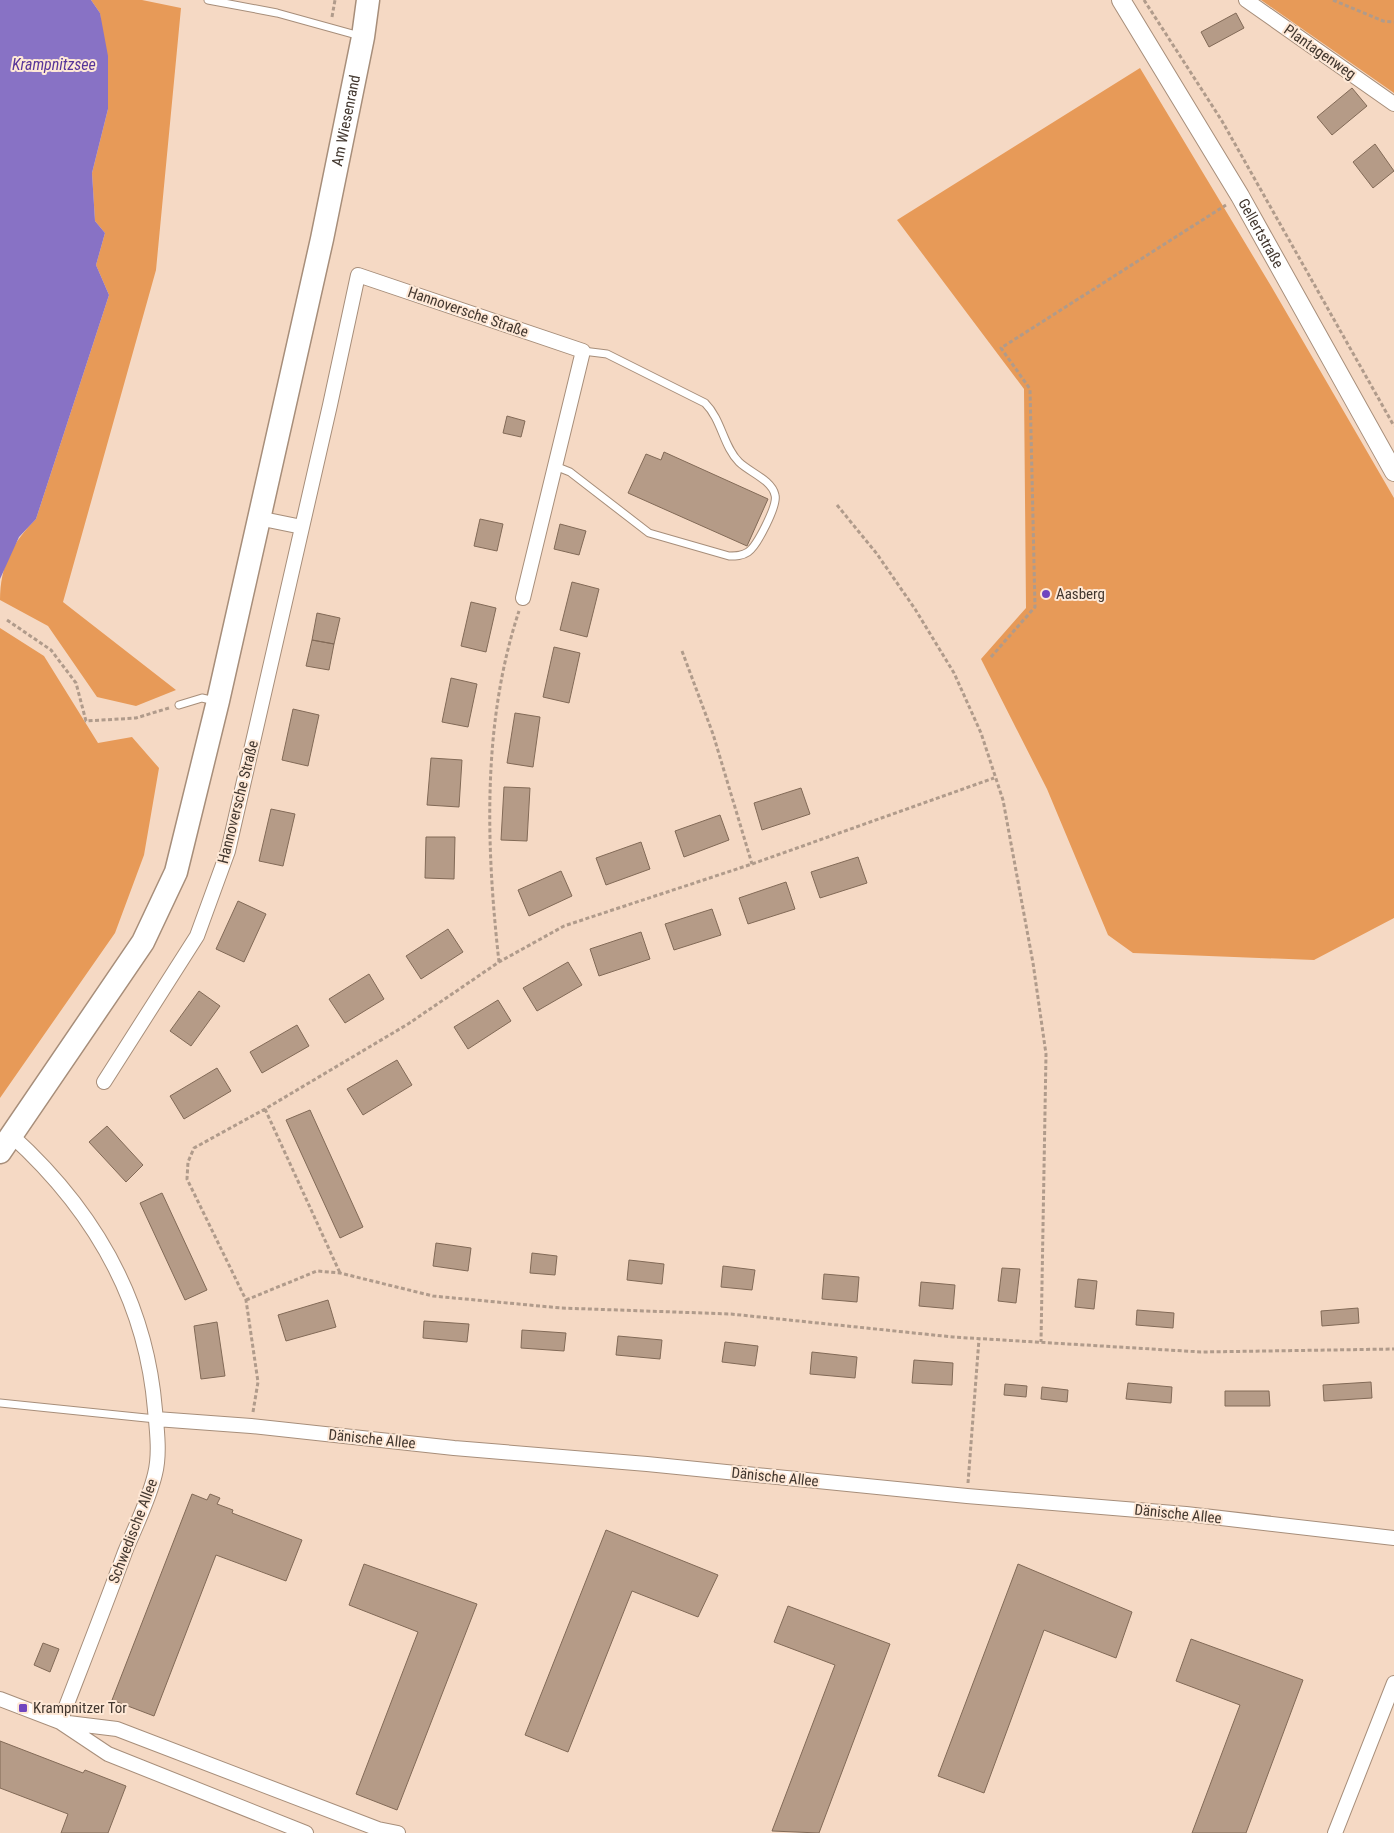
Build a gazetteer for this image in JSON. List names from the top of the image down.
{
  "streets": {
    "main road": ["Am Wiesenrand"],
    "street": [
      "Plantagenweg",
      "Gellertstraße",
      "Hannoversche Straße",
      "Dänische Allee",
      "Schwedische Allee"
    ]
  },
  "crossings": [
    ["Am Wiesenrand", "Schwedische Allee"],
    ["Dänische Allee", "Schwedische Allee"]
  ],
  "water": ["Krampnitzsee"],
  "places": {
    "other": ["Aasberg"],
    "transit": ["Krampnitzer Tor"]
  }
}
